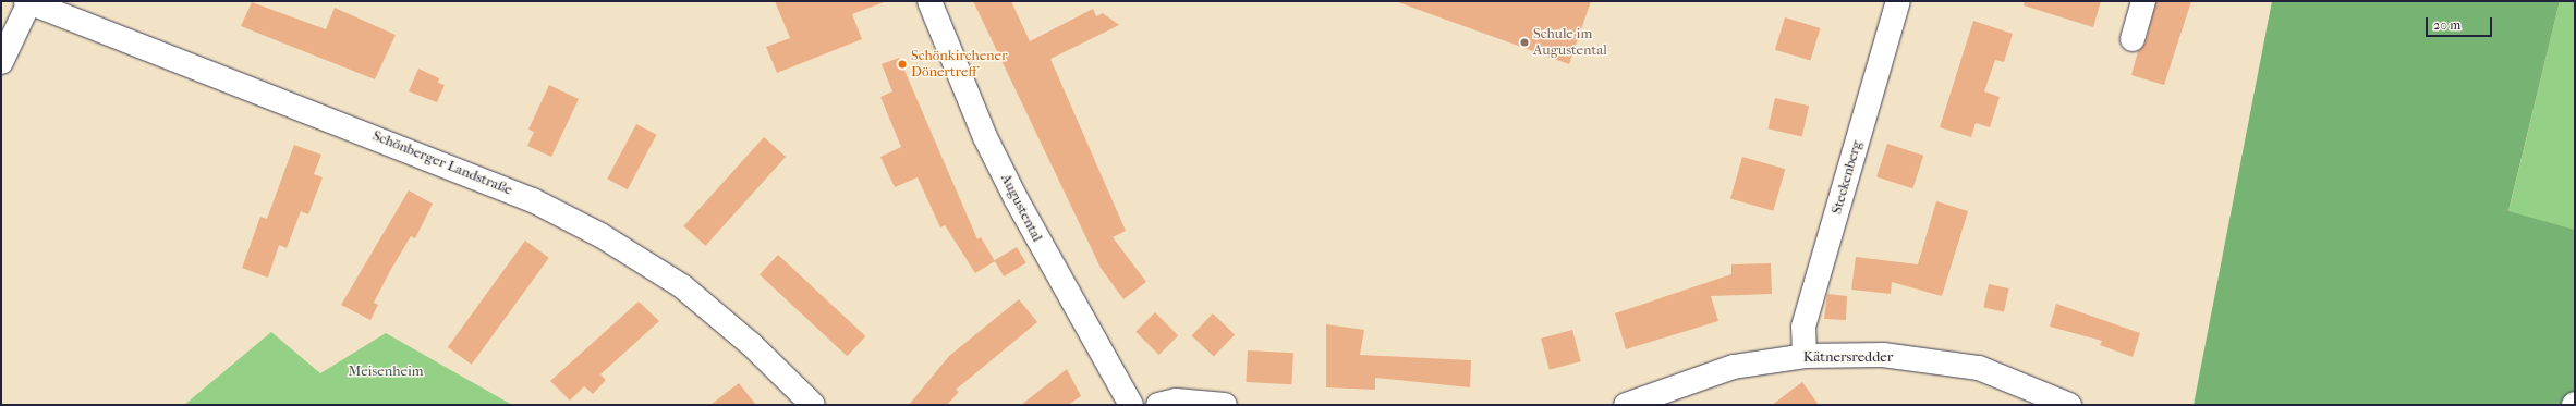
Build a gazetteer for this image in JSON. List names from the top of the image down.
{
  "streets": {
    "street": [
      "Schönberger Landstraße",
      "Steckenberg",
      "Augustental",
      "Kätnersredder"
    ]
  },
  "crossings": [
    ["Steckenberg", "Kätnersredder"]
  ],
  "parks": ["Meisenheim"],
  "places": ["Schule im Augustental", "Schönkirchener Dönertreff"],
  "scale_bar": "20 m"
}
